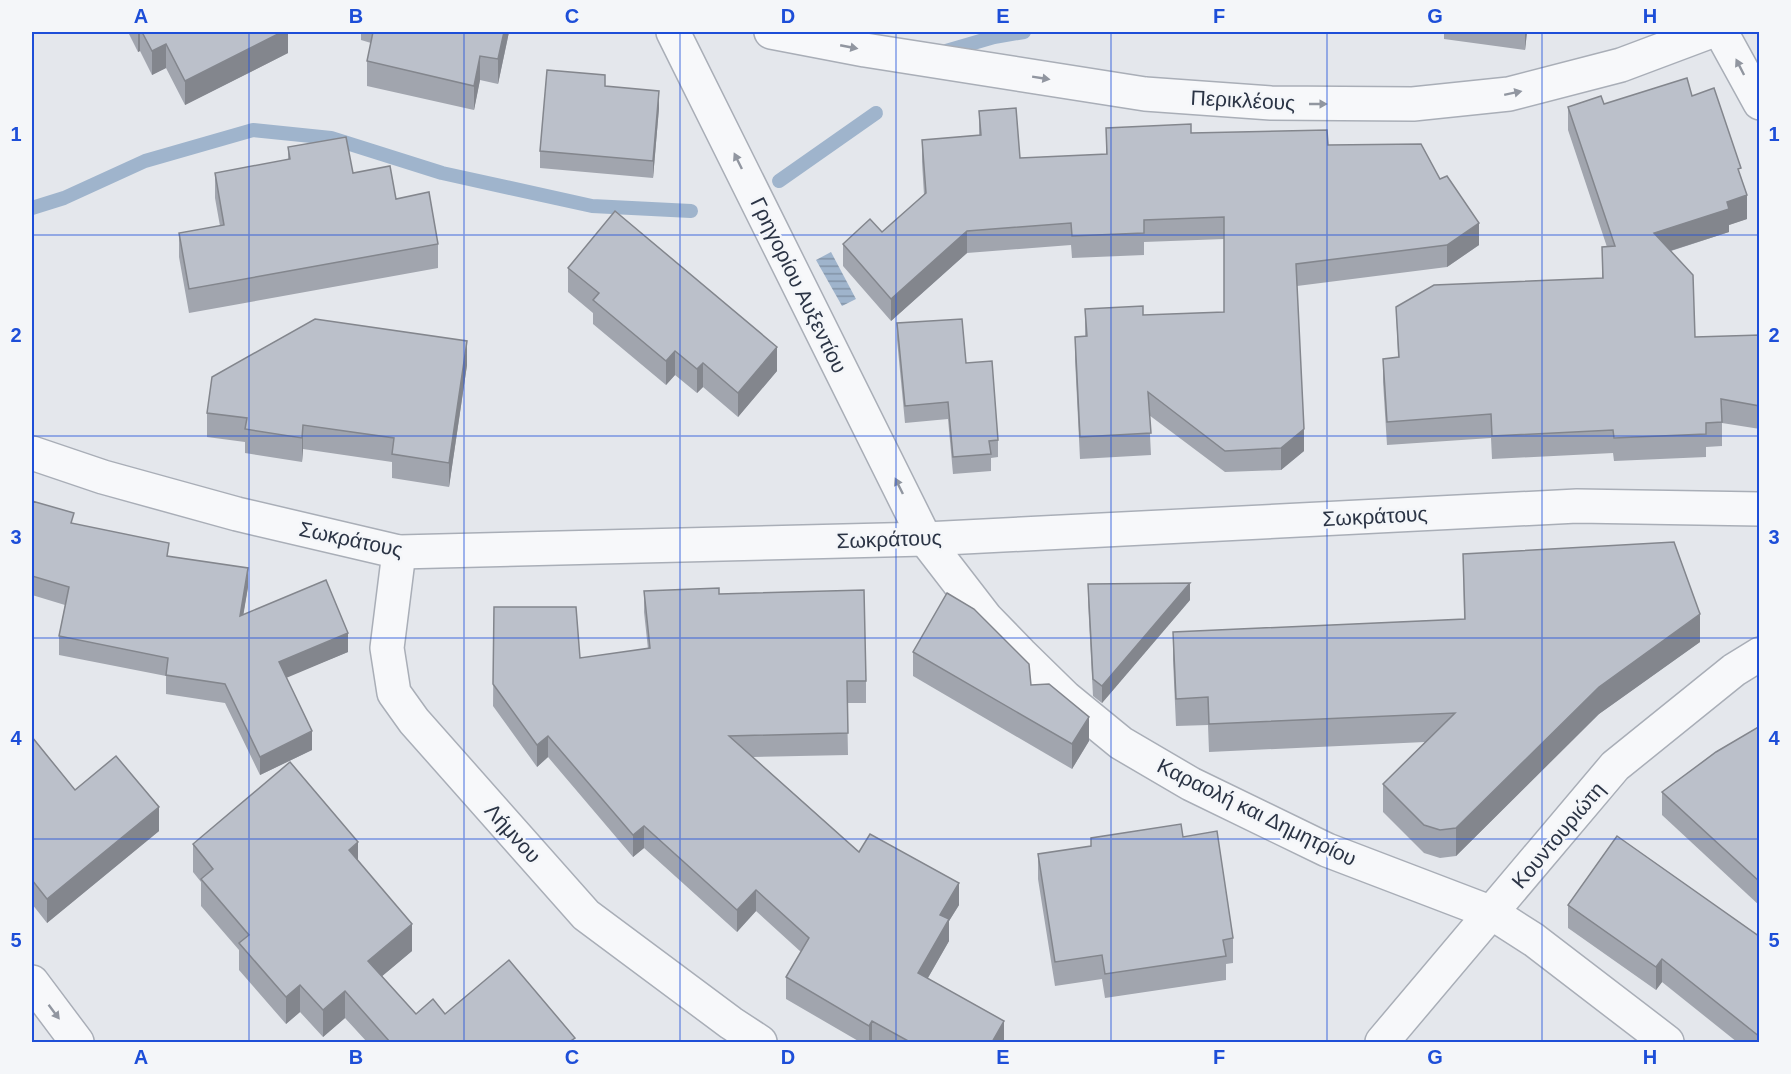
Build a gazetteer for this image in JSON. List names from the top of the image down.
{
  "streets": {
    "street": [
      "Περικλέους",
      "Γρηγορίου Αυξεντίου",
      "Σωκράτους",
      "Καραολή και Δημητρίου",
      "Λήμνου",
      "Κουντουριώτη"
    ]
  },
  "crossings": [
    ["Γρηγορίου Αυξεντίου", "Σωκράτους"],
    ["Γρηγορίου Αυξεντίου", "Καραολή και Δημητρίου"],
    ["Σωκράτους", "Καραολή και Δημητρίου"],
    ["Σωκράτους", "Λήμνου"],
    ["Καραολή και Δημητρίου", "Κουντουριώτη"]
  ],
  "one_way": ["Περικλέους", "Γρηγορίου Αυξεντίου"],
  "grid": {
    "columns": [
      "A",
      "B",
      "C",
      "D",
      "E",
      "F",
      "G",
      "H"
    ],
    "rows": [
      "1",
      "2",
      "3",
      "4",
      "5"
    ]
  }
}
